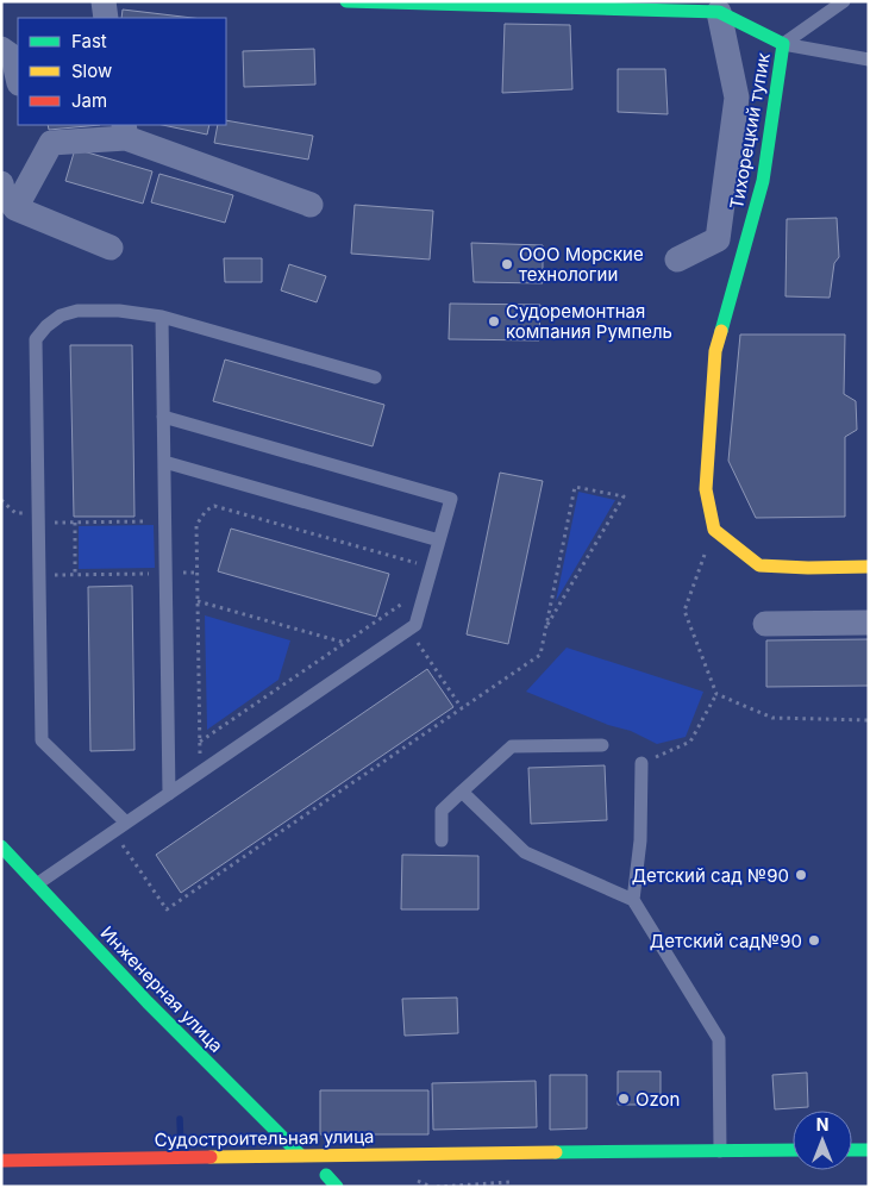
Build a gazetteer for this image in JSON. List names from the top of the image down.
{
  "streets": {
    "main road": ["Тихорецкий тупик", "Инженерная улица", "Судостроительная улица"]
  },
  "crossings": [
    ["Инженерная улица", "Судостроительная улица"]
  ],
  "places": [
    "ООО Морские технологии",
    "Судоремонтная компания Румпель",
    "Детский сад №90",
    "Детский сад№90",
    "Ozon"
  ],
  "legend": ["Fast", "Slow", "Jam"],
  "north": "top"
}
